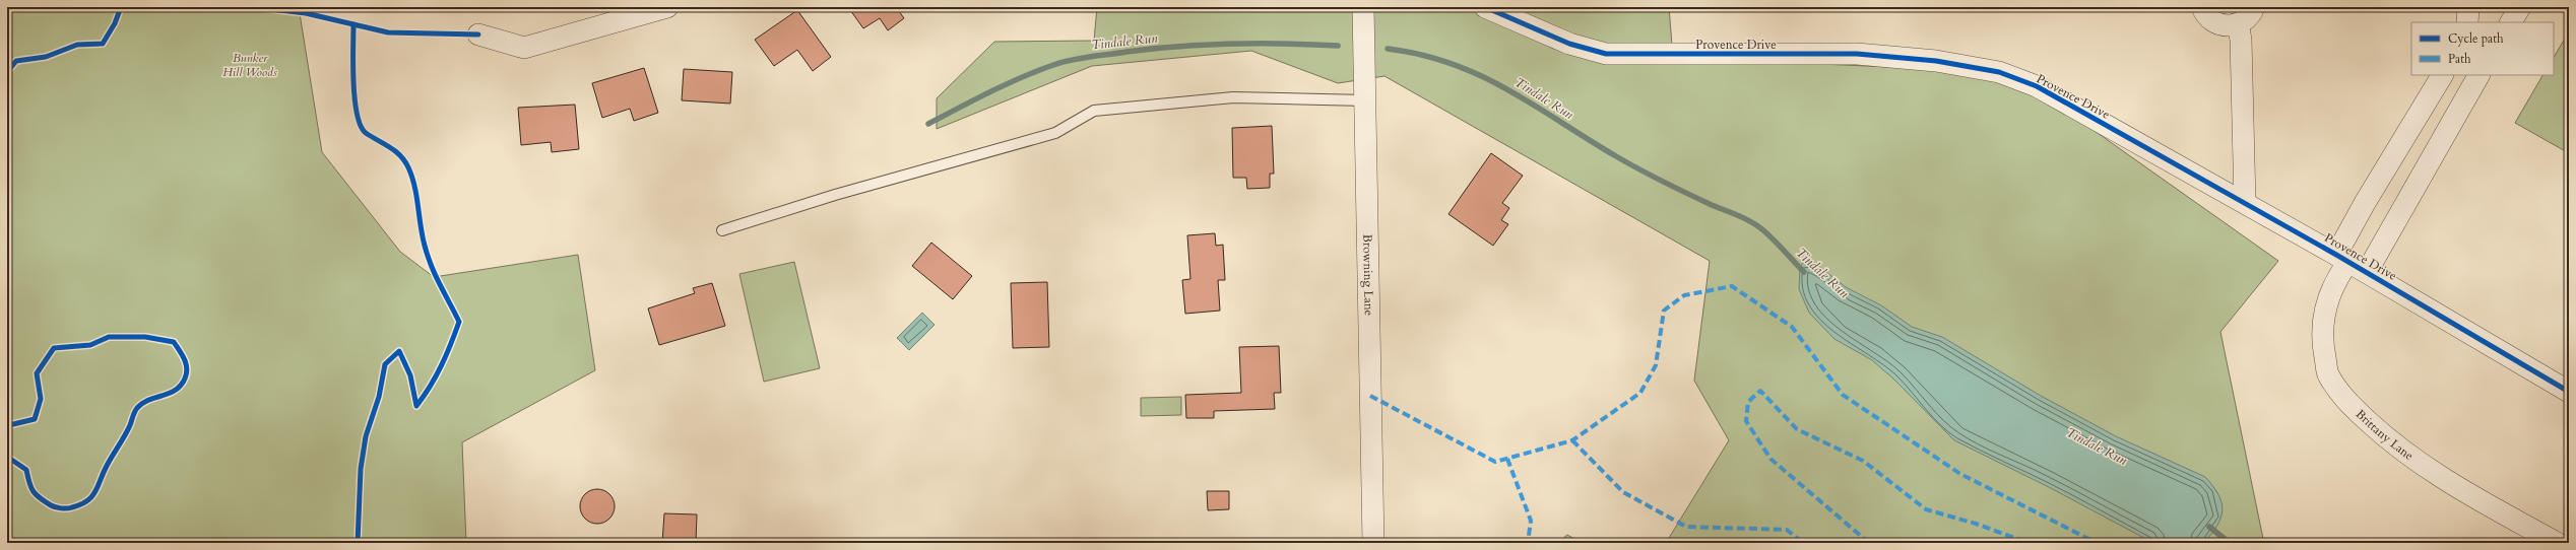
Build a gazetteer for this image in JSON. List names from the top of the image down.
{
  "streets": {
    "street": ["Provence Drive", "Browning Lane", "Brittany Lane"]
  },
  "crossings": [
    ["Provence Drive", "Brittany Lane"]
  ],
  "water": ["Tindale Run"],
  "parks": ["Bunker Hill Woods"],
  "legend": ["Cycle path", "Path"]
}
